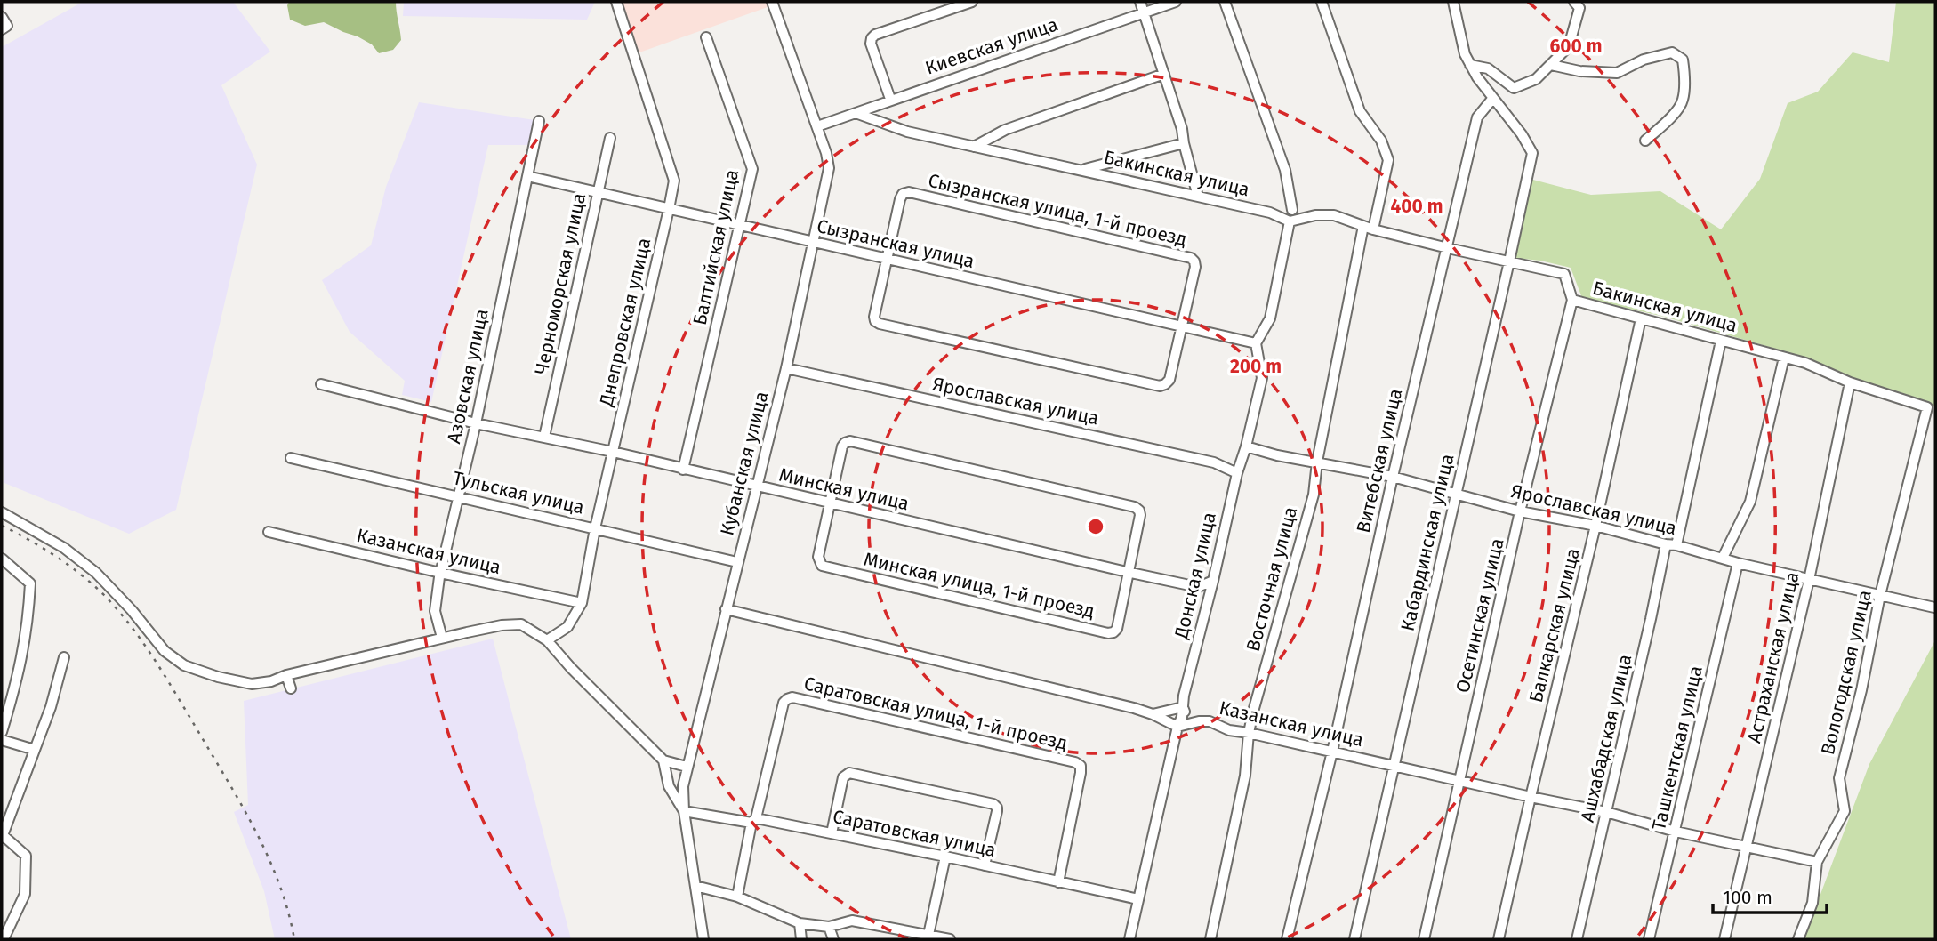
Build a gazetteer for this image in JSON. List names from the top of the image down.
{
  "streets": {
    "street": [
      "Киевская улица",
      "Бакинская улица",
      "Сызранская улица, 1-й проезд",
      "Сызранская улица",
      "Балтийская улица",
      "Черноморская улица",
      "Днепровская улица",
      "Азовская улица",
      "Ярославская улица",
      "Витебская улица",
      "Кубанская улица",
      "Минская улица",
      "Тульская улица",
      "Кабардинская улица",
      "Казанская улица",
      "Донская улица",
      "Восточная улица",
      "Минская улица, 1-й проезд",
      "Осетинская улица",
      "Балкарская улица",
      "Астраханская улица",
      "Вологодская улица",
      "Саратовская улица, 1-й проезд",
      "Ашхабадская улица",
      "Ташкентская улица",
      "Саратовская улица"
    ]
  },
  "crossings": [
    ["Киевская улица", "Бакинская улица"],
    ["Бакинская улица", "Витебская улица"],
    ["Бакинская улица", "Кабардинская улица"],
    ["Бакинская улица", "Восточная улица"],
    ["Бакинская улица", "Осетинская улица"],
    ["Бакинская улица", "Балкарская улица"],
    ["Бакинская улица", "Астраханская улица"],
    ["Бакинская улица", "Вологодская улица"],
    ["Сызранская улица, 1-й проезд", "Сызранская улица"],
    ["Сызранская улица", "Балтийская улица"],
    ["Сызранская улица", "Черноморская улица"],
    ["Сызранская улица", "Днепровская улица"],
    ["Сызранская улица", "Азовская улица"],
    ["Сызранская улица", "Кубанская улица"],
    ["Сызранская улица", "Донская улица"],
    ["Балтийская улица", "Минская улица"],
    ["Черноморская улица", "Минская улица"],
    ["Днепровская улица", "Минская улица"],
    ["Днепровская улица", "Тульская улица"],
    ["Днепровская улица", "Казанская улица"],
    ["Азовская улица", "Минская улица"],
    ["Азовская улица", "Тульская улица"],
    ["Азовская улица", "Казанская улица"],
    ["Ярославская улица", "Витебская улица"],
    ["Ярославская улица", "Кубанская улица"],
    ["Ярославская улица", "Кабардинская улица"],
    ["Ярославская улица", "Донская улица"],
    ["Ярославская улица", "Восточная улица"],
    ["Ярославская улица", "Осетинская улица"],
    ["Ярославская улица", "Балкарская улица"],
    ["Ярославская улица", "Астраханская улица"],
    ["Ярославская улица", "Вологодская улица"],
    ["Ярославская улица", "Ашхабадская улица"],
    ["Ярославская улица", "Ташкентская улица"],
    ["Витебская улица", "Кабардинская улица"],
    ["Витебская улица", "Казанская улица"],
    ["Кубанская улица", "Минская улица"],
    ["Кубанская улица", "Тульская улица"],
    ["Кубанская улица", "Саратовская улица"],
    ["Минская улица", "Донская улица"],
    ["Минская улица", "Минская улица, 1-й проезд"],
    ["Кабардинская улица", "Казанская улица"],
    ["Казанская улица", "Донская улица"],
    ["Казанская улица", "Восточная улица"],
    ["Казанская улица", "Осетинская улица"],
    ["Казанская улица", "Балкарская улица"],
    ["Казанская улица", "Астраханская улица"],
    ["Казанская улица", "Вологодская улица"],
    ["Казанская улица", "Ашхабадская улица"],
    ["Казанская улица", "Ташкентская улица"],
    ["Донская улица", "Саратовская улица"],
    ["Саратовская улица, 1-й проезд", "Саратовская улица"]
  ],
  "scale_bar": "100 m",
  "rings": ["600 m", "400 m", "200 m"]
}
